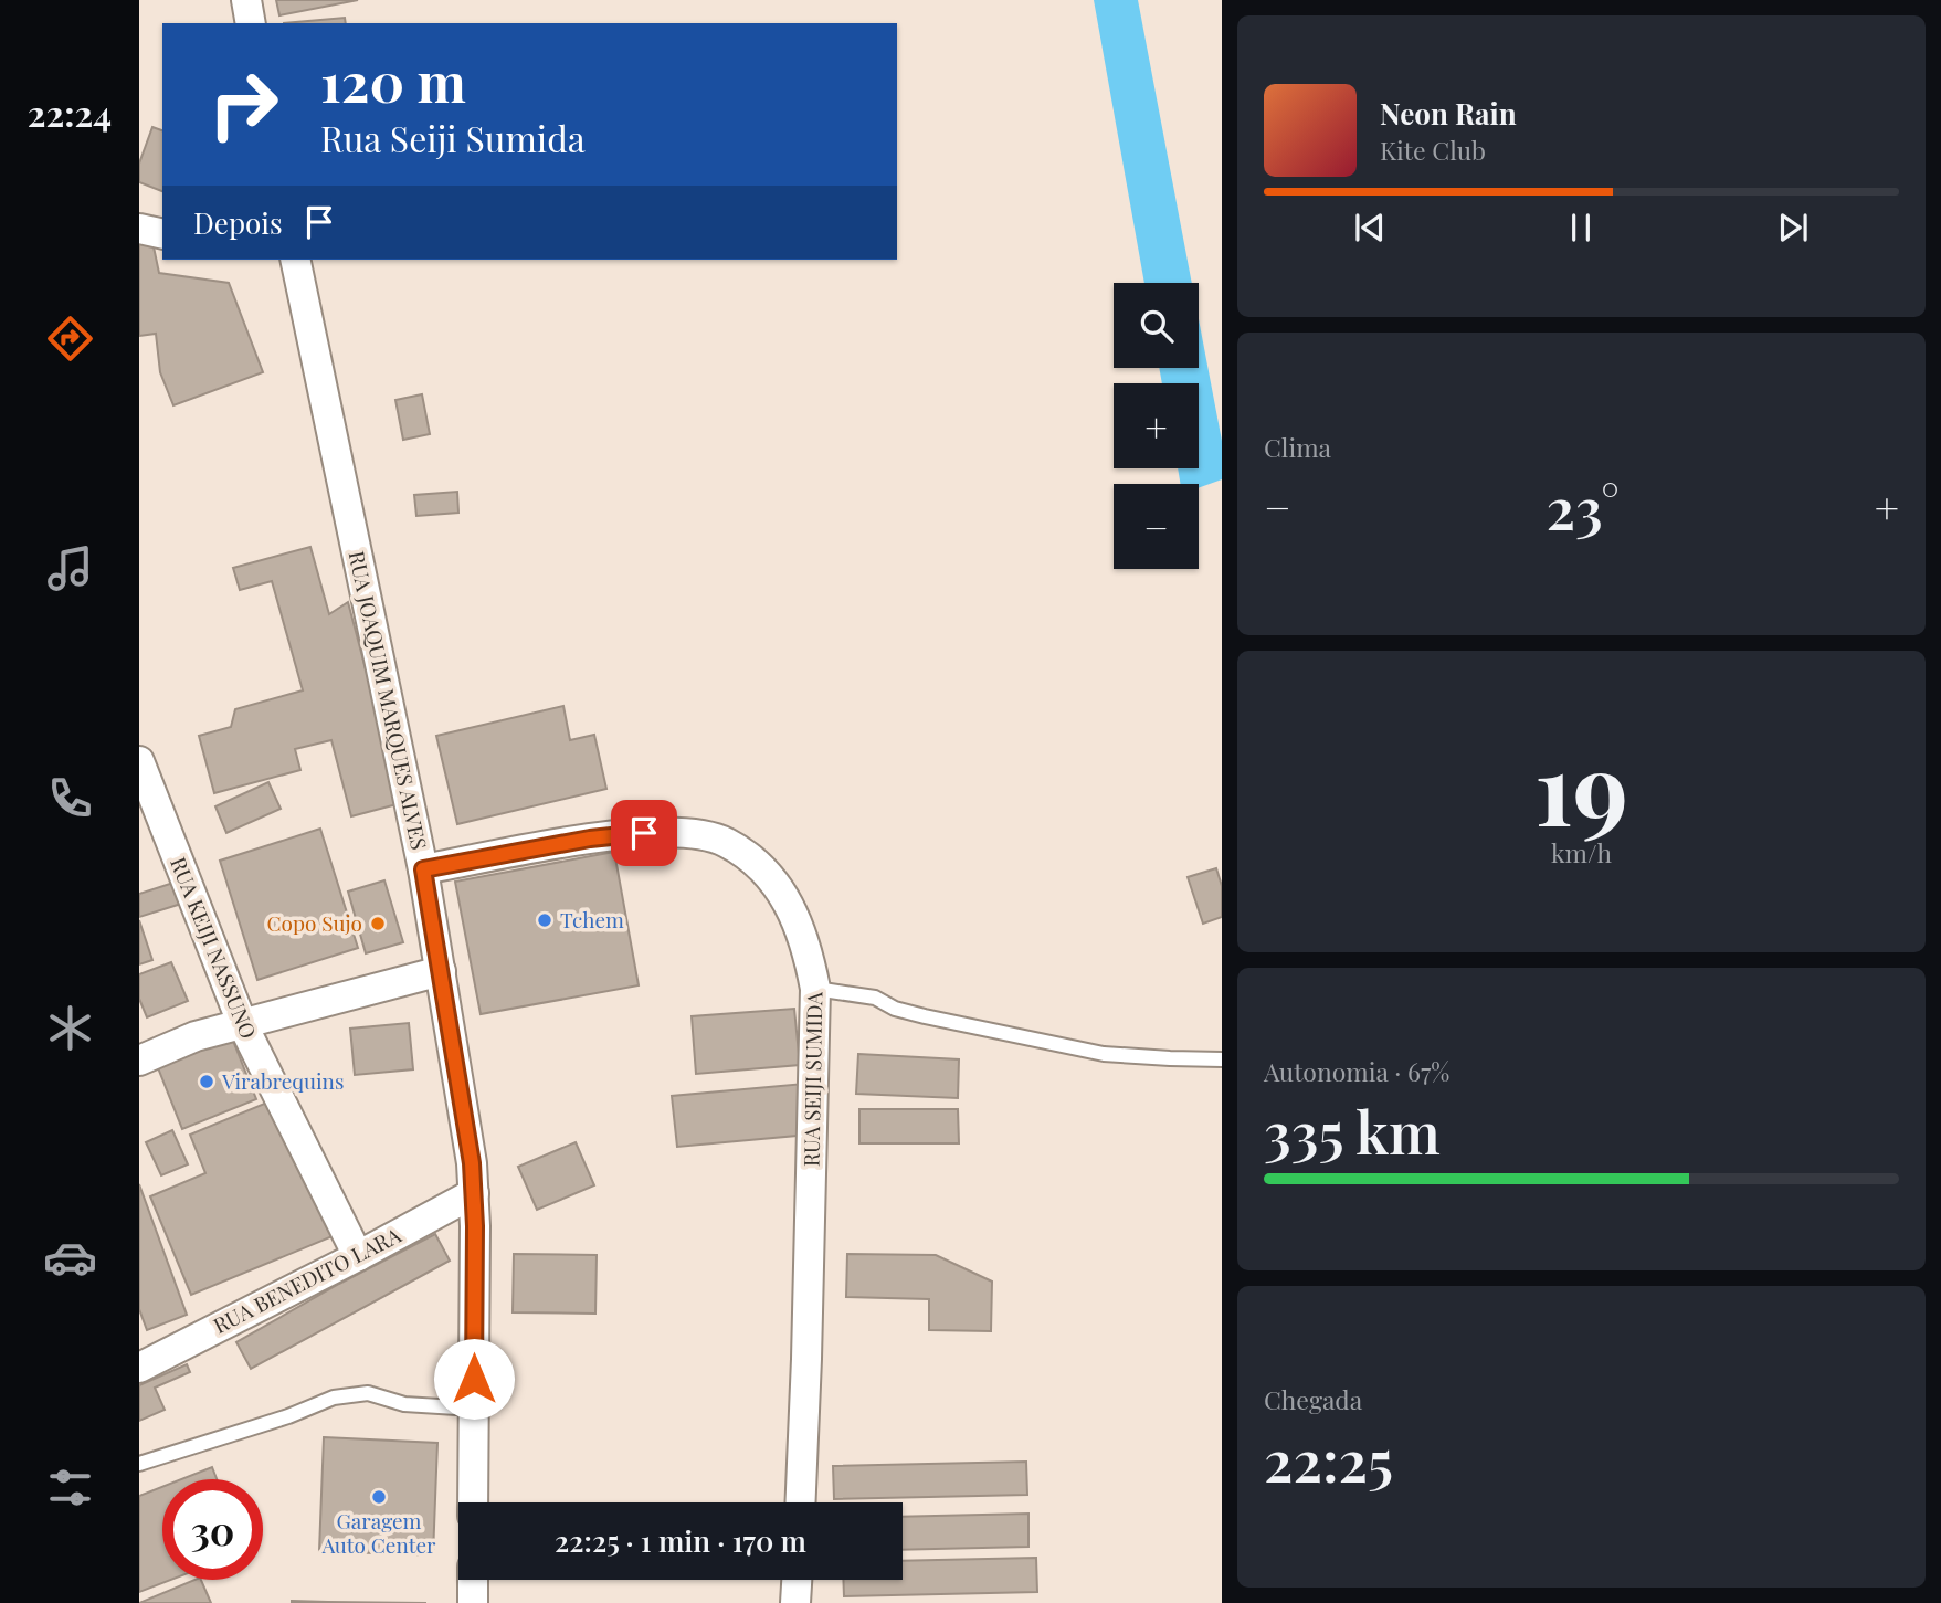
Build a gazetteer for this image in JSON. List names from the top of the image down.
{
  "streets": {
    "street": [
      "RUA JOAQUIM MARQUES ALVES",
      "RUA KEIJI NASSUNO",
      "RUA SEIJI SUMIDA",
      "RUA BENEDITO LARA"
    ]
  },
  "crossings": [
    ["RUA JOAQUIM MARQUES ALVES", "RUA SEIJI SUMIDA"],
    ["RUA JOAQUIM MARQUES ALVES", "RUA BENEDITO LARA"],
    ["RUA KEIJI NASSUNO", "RUA BENEDITO LARA"]
  ],
  "places": [
    "Tchem",
    "Copo Sujo",
    "Virabrequins",
    "Garagem Auto Center"
  ],
  "page": {
    "tabs": "22:24",
    "turn": ["120 m", "Rua Seiji Sumida"],
    "song": ["Neon Rain", "Kite Club"],
    "then": "Depois",
    "map_buttons": ["+", "−"],
    "tile": [
      "Clima",
      ["19", "km/h"],
      ["Autonomia · 67%", "335 km"],
      ["Chegada", "22:25"]
    ],
    "heat": ["−", "23°", "+"],
    "limit": "30",
    "trip": "22:25 · 1 min · 170 m"
  }
}
